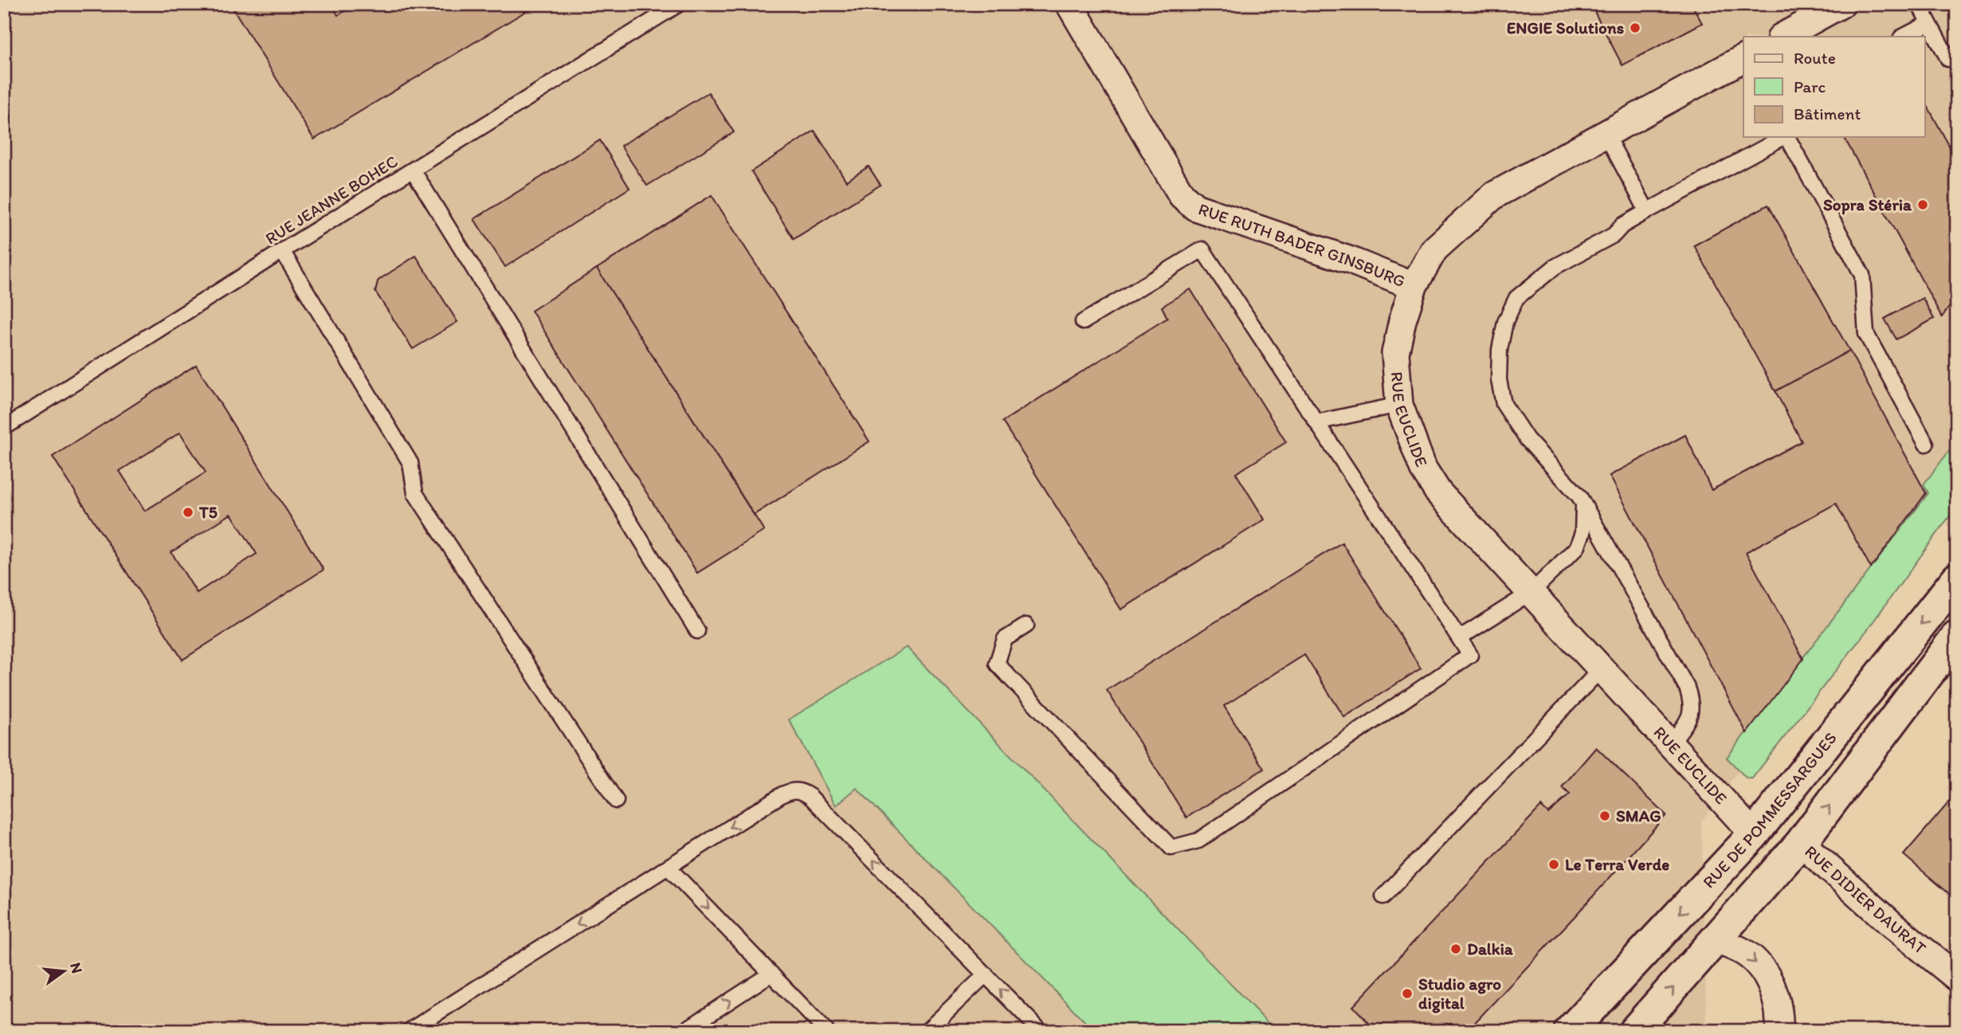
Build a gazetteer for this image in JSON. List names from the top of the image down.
{
  "streets": {
    "main road": ["RUE DE POMMESSARGUES"],
    "street": ["RUE RUTH BADER GINSBURG", "RUE EUCLIDE", "RUE DIDIER DAURAT"],
    "lane": ["RUE JEANNE BOHEC"]
  },
  "crossings": [
    ["RUE RUTH BADER GINSBURG", "RUE EUCLIDE"],
    ["RUE EUCLIDE", "RUE DE POMMESSARGUES"]
  ],
  "places": [
    "ENGIE Solutions",
    "Sopra Stéria",
    "T5",
    "SMAG",
    "Le Terra Verde",
    "Dalkia",
    "Studio agro digital"
  ],
  "legend": ["Route", "Parc", "Bâtiment"],
  "north": "right"
}
